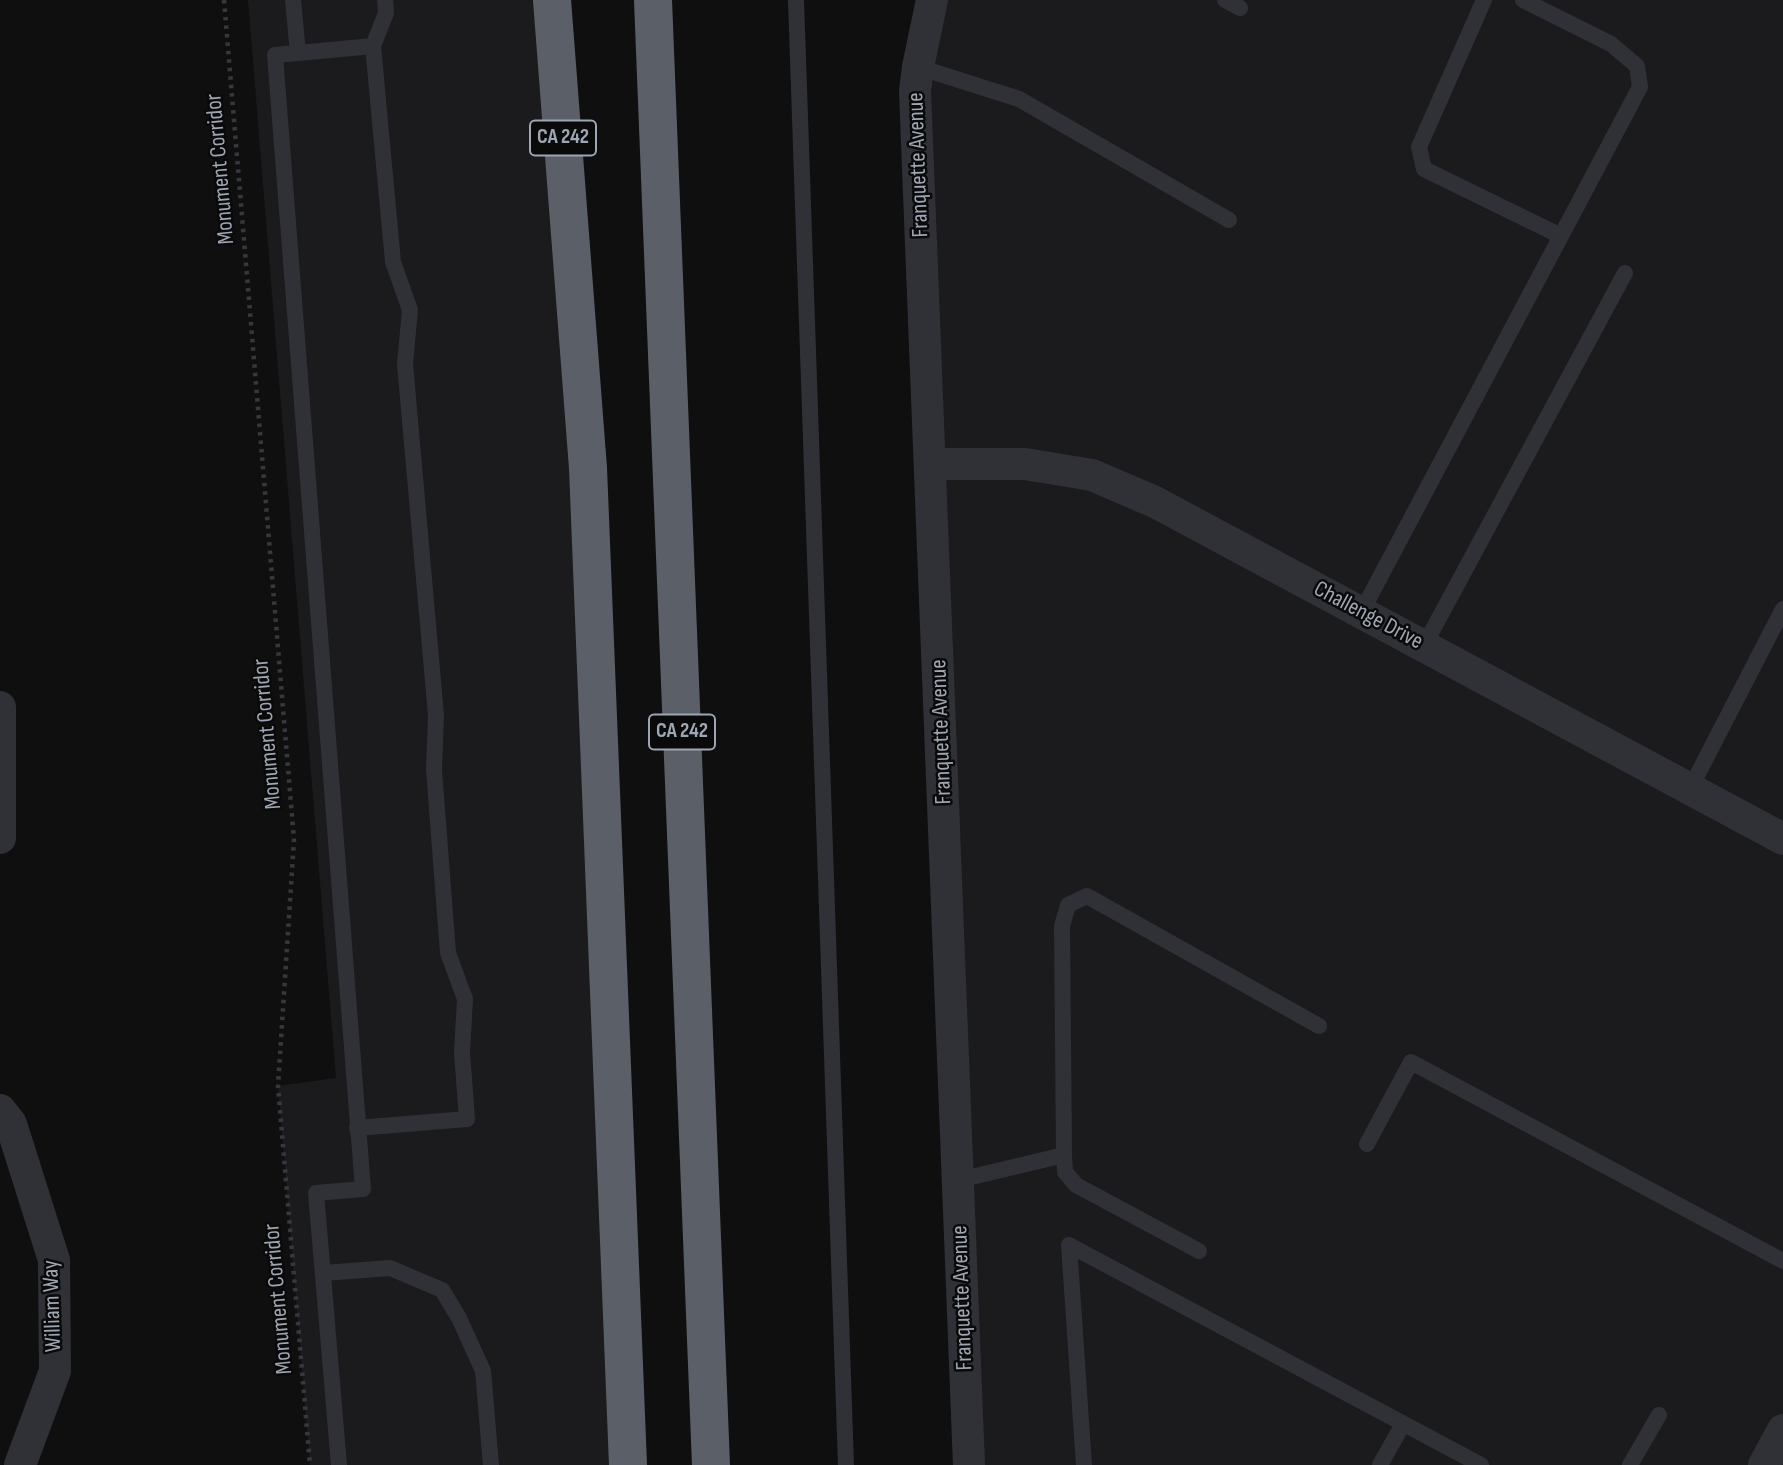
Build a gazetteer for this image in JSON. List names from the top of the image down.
{
  "streets": {
    "highway": ["CA 242"],
    "street": ["Franquette Avenue", "Challenge Drive", "William Way"],
    "path": ["Monument Corridor"]
  },
  "crossings": [
    ["Franquette Avenue", "Challenge Drive"]
  ]
}
